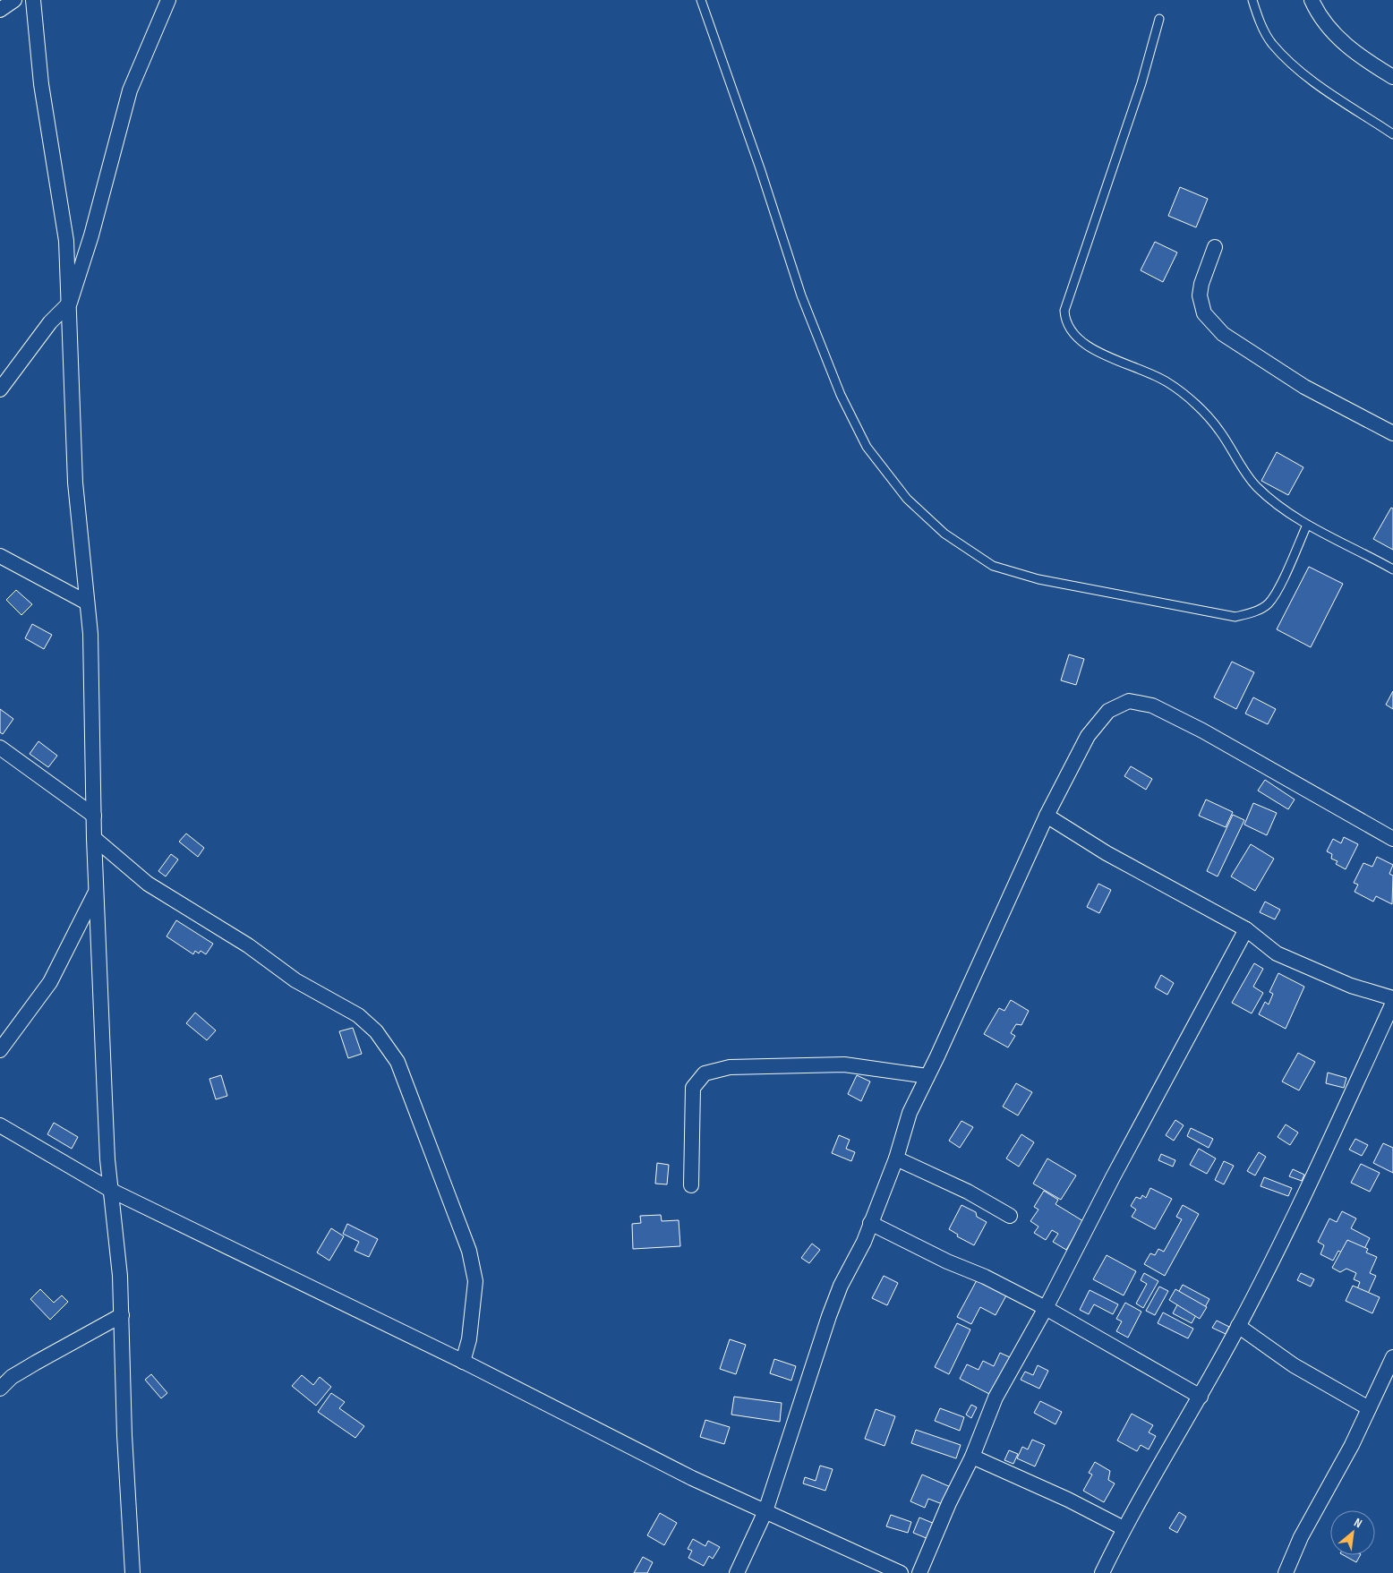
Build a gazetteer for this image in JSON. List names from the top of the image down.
{
  "north": "top right"
}
